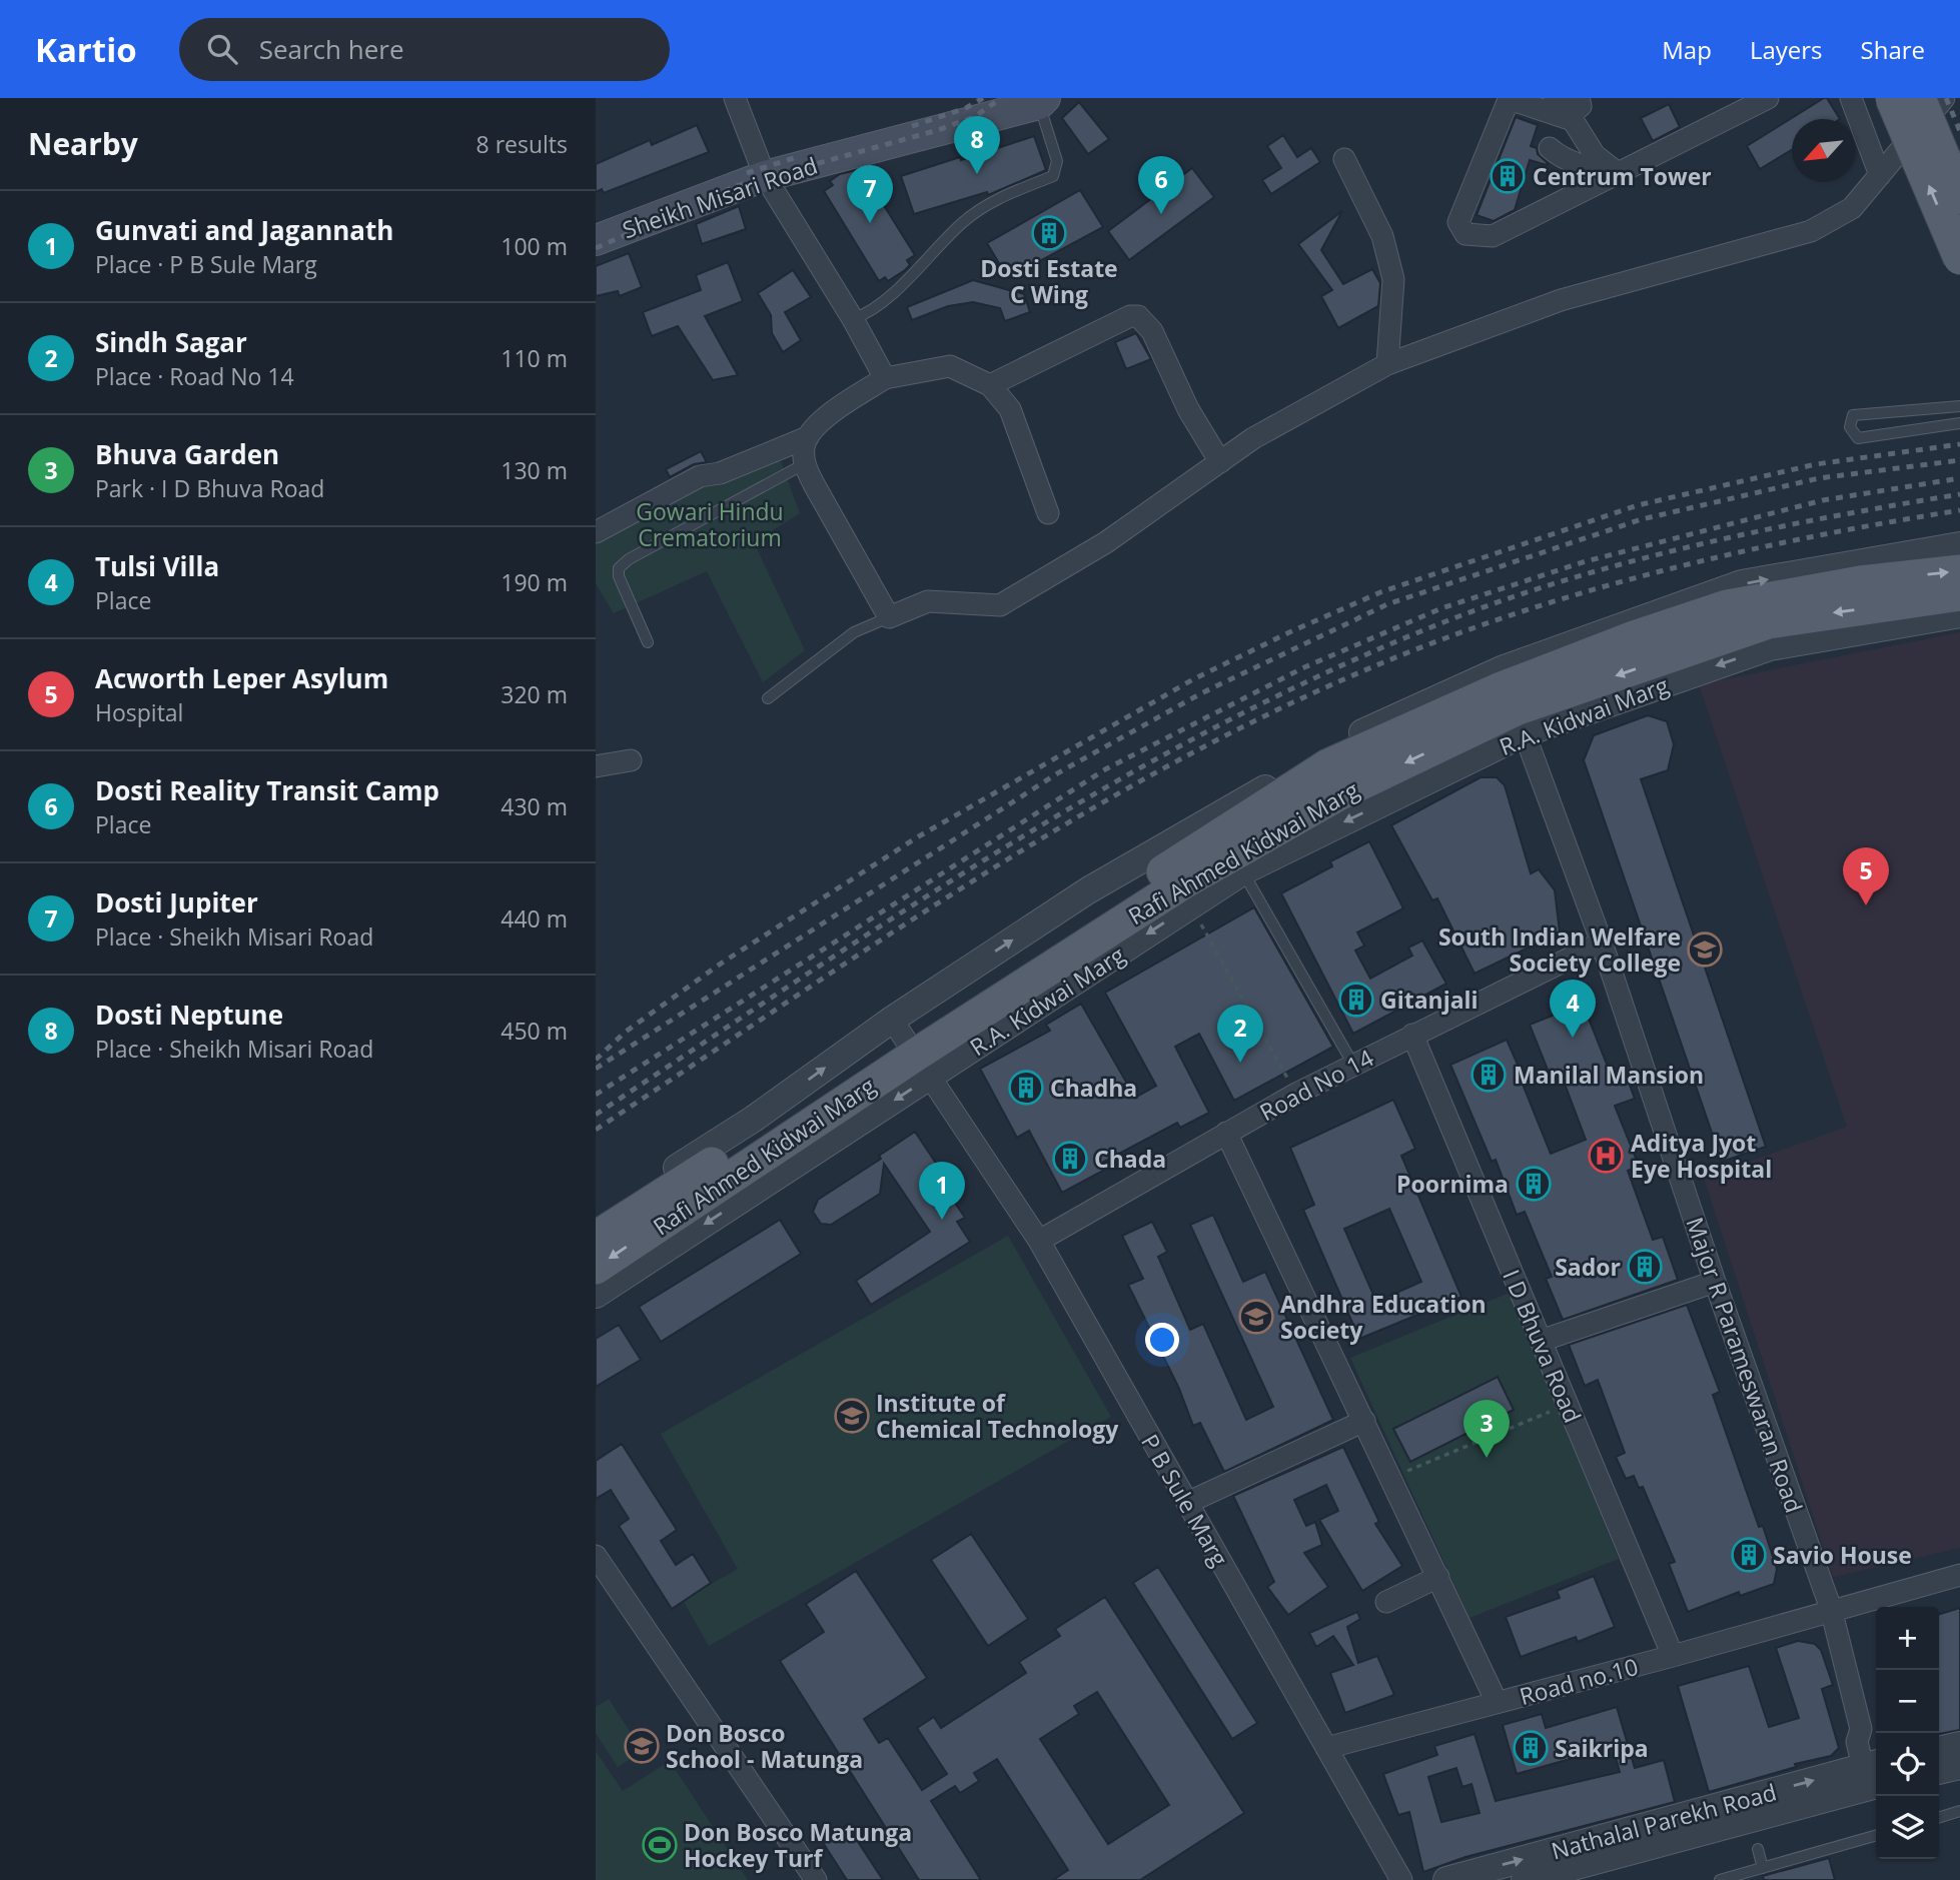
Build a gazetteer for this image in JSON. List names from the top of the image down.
{
  "streets": {
    "main road": ["Sheikh Misari Road", "Rafi Ahmed Kidwai Marg"],
    "street": [
      "R.A. Kidwai Marg",
      "Road No 14",
      "I D Bhuva Road",
      "Major R Parameswaran Road",
      "P B Sule Marg",
      "Road no.10",
      "Nathalal Parekh Road"
    ]
  },
  "crossings": [
    ["R.A. Kidwai Marg", "Rafi Ahmed Kidwai Marg"],
    ["R.A. Kidwai Marg", "Major R Parameswaran Road"],
    ["R.A. Kidwai Marg", "P B Sule Marg"],
    ["Rafi Ahmed Kidwai Marg", "P B Sule Marg"],
    ["Road No 14", "I D Bhuva Road"],
    ["Road No 14", "Major R Parameswaran Road"],
    ["Road No 14", "P B Sule Marg"],
    ["I D Bhuva Road", "Road no.10"],
    ["Major R Parameswaran Road", "Road no.10"],
    ["Major R Parameswaran Road", "Nathalal Parekh Road"],
    ["P B Sule Marg", "Road no.10"]
  ],
  "parks": ["Gowari Hindu Crematorium"],
  "places": {
    "building": [
      "Centrum Tower",
      "Dosti Estate C Wing",
      "Gitanjali",
      "Manilal Mansion",
      "Chadha",
      "Chada",
      "Poornima",
      "Sador",
      "Savio House",
      "Saikripa"
    ],
    "school or university": [
      "South Indian Welfare Society College",
      "Andhra Education Society",
      "Institute of Chemical Technology",
      "Don Bosco School - Matunga"
    ],
    "hospital": ["Aditya Jyot Eye Hospital"],
    "sports": ["Don Bosco Matunga Hockey Turf"]
  },
  "north": "bottom left",
  "page": {
    "header": "Kartio",
    "search": "Search here",
    "nav": ["Map", "Layers", "Share"],
    "heading": ["Nearby", "8 results"],
    "pins": [
      "8",
      "6",
      "7",
      "5",
      "4",
      "2",
      "1",
      "3"
    ],
    "list": [
      {
        "mark": "1",
        "name": "Gunvati and Jagannath",
        "note": "Place · P B Sule Marg",
        "value": "100 m"
      },
      {
        "mark": "2",
        "name": "Sindh Sagar",
        "note": "Place · Road No 14",
        "value": "110 m"
      },
      {
        "mark": "3",
        "name": "Bhuva Garden",
        "note": "Park · I D Bhuva Road",
        "value": "130 m"
      },
      {
        "mark": "4",
        "name": "Tulsi Villa",
        "note": "Place",
        "value": "190 m"
      },
      {
        "mark": "5",
        "name": "Acworth Leper Asylum",
        "note": "Hospital",
        "value": "320 m"
      },
      {
        "mark": "6",
        "name": "Dosti Reality Transit Camp",
        "note": "Place",
        "value": "430 m"
      },
      {
        "mark": "7",
        "name": "Dosti Jupiter",
        "note": "Place · Sheikh Misari Road",
        "value": "440 m"
      },
      {
        "mark": "8",
        "name": "Dosti Neptune",
        "note": "Place · Sheikh Misari Road",
        "value": "450 m"
      }
    ],
    "map_buttons": ["+", "−"]
  }
}
